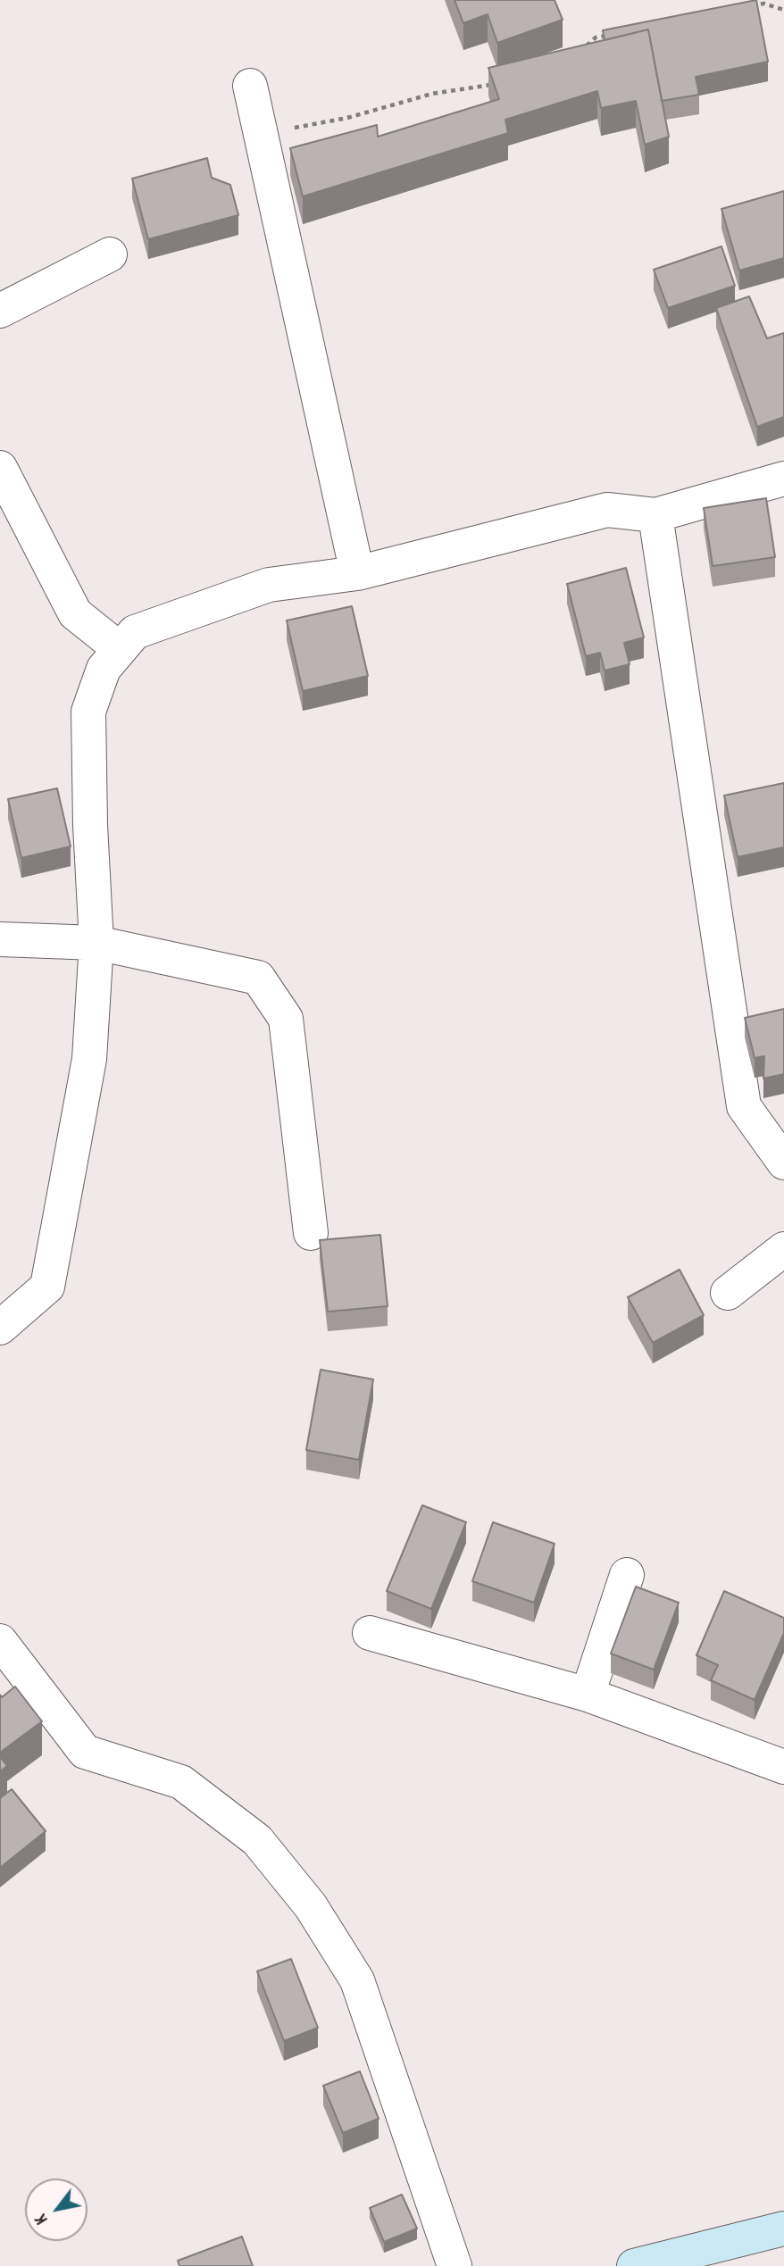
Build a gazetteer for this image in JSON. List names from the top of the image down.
{
  "north": "bottom left"
}
